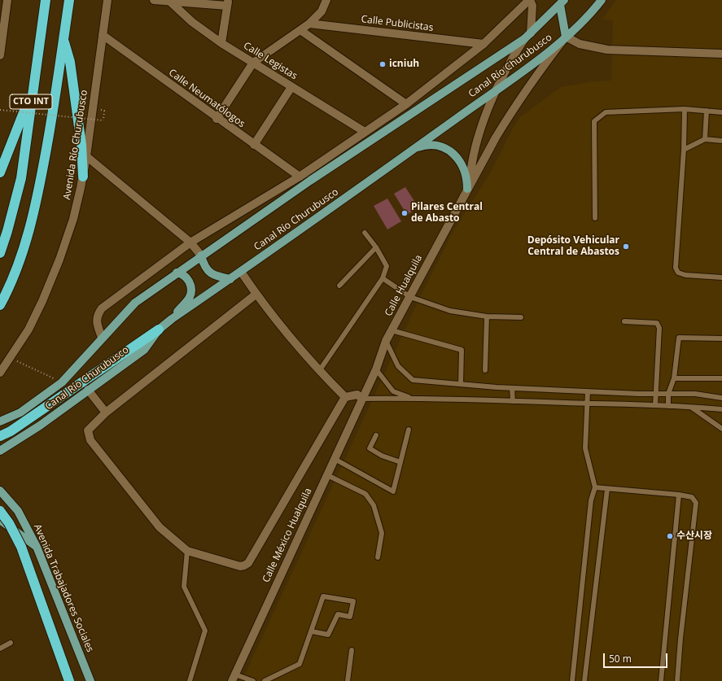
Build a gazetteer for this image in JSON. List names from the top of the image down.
{
  "streets": {
    "highway": ["CTO INT"],
    "main road": ["Canal Río Churubusco", "Avenida Trabajadores Sociales"],
    "street": [
      "Calle Publicistas",
      "Calle Legistas",
      "Calle Neumatólogos",
      "Avenida Río Churubusco",
      "Calle Hualquila",
      "Calle México Hualquila"
    ]
  },
  "crossings": [
    ["Canal Río Churubusco", "Calle Hualquila"],
    ["Calle Neumatólogos", "Avenida Río Churubusco"],
    ["Calle Hualquila", "Calle México Hualquila"]
  ],
  "places": [
    "icniuh",
    "Pilares Central de Abasto",
    "Depósito Vehicular Central de Abastos",
    "수산시장"
  ],
  "scale_bar": "50 m"
}
